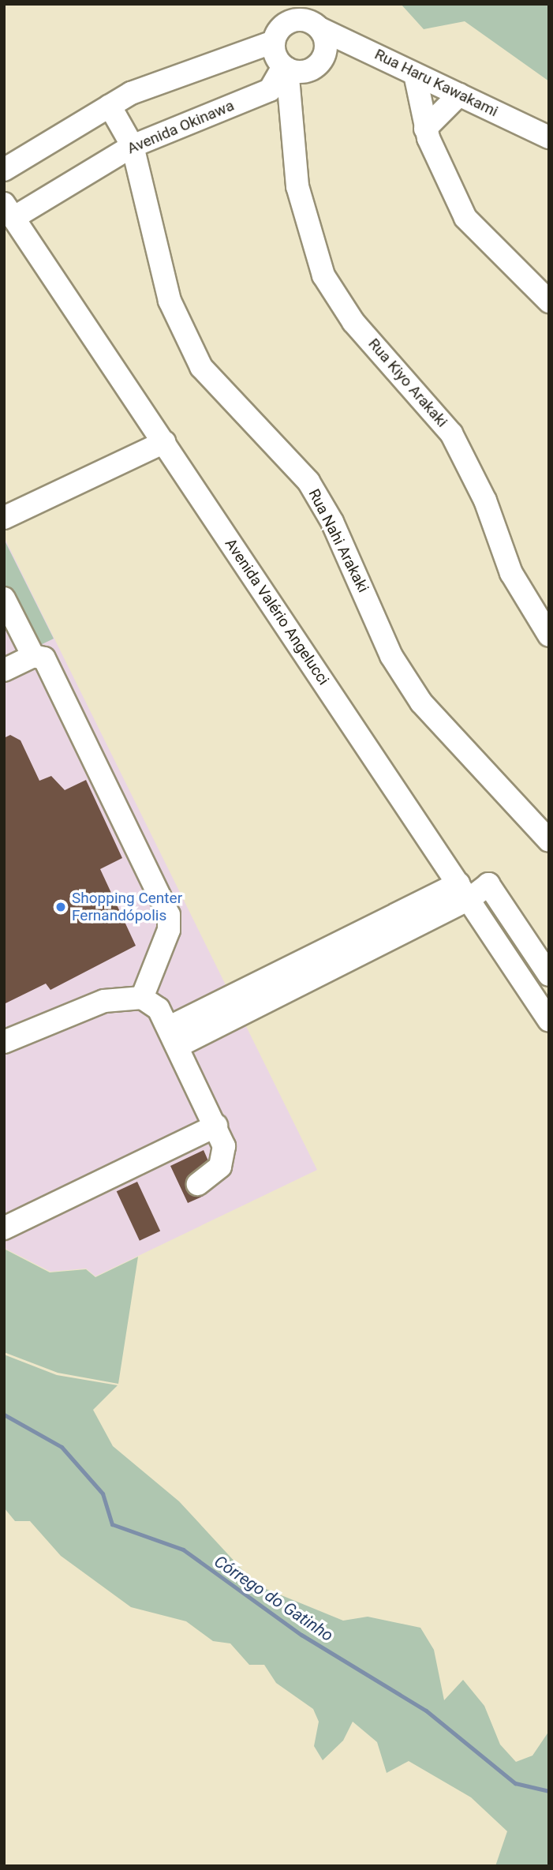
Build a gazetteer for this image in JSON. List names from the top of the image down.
{
  "streets": {
    "street": [
      "Rua Haru Kawakami",
      "Avenida Okinawa",
      "Rua Kiyo Arakaki",
      "Rua Nahi Arakaki",
      "Avenida Valério Angelucci"
    ]
  },
  "crossings": [
    ["Rua Haru Kawakami", "Avenida Okinawa"],
    ["Avenida Okinawa", "Rua Nahi Arakaki"],
    ["Avenida Okinawa", "Avenida Valério Angelucci"]
  ],
  "water": ["Córrego do Gatinho"],
  "places": ["Shopping Center Fernandópolis"]
}
